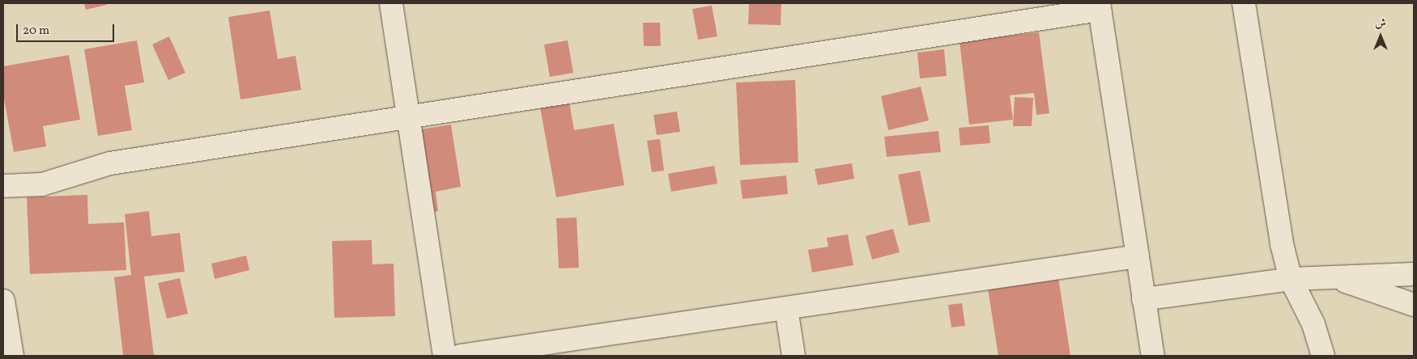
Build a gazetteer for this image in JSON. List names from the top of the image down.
{
  "scale_bar": "20 m",
  "north": "top"
}
